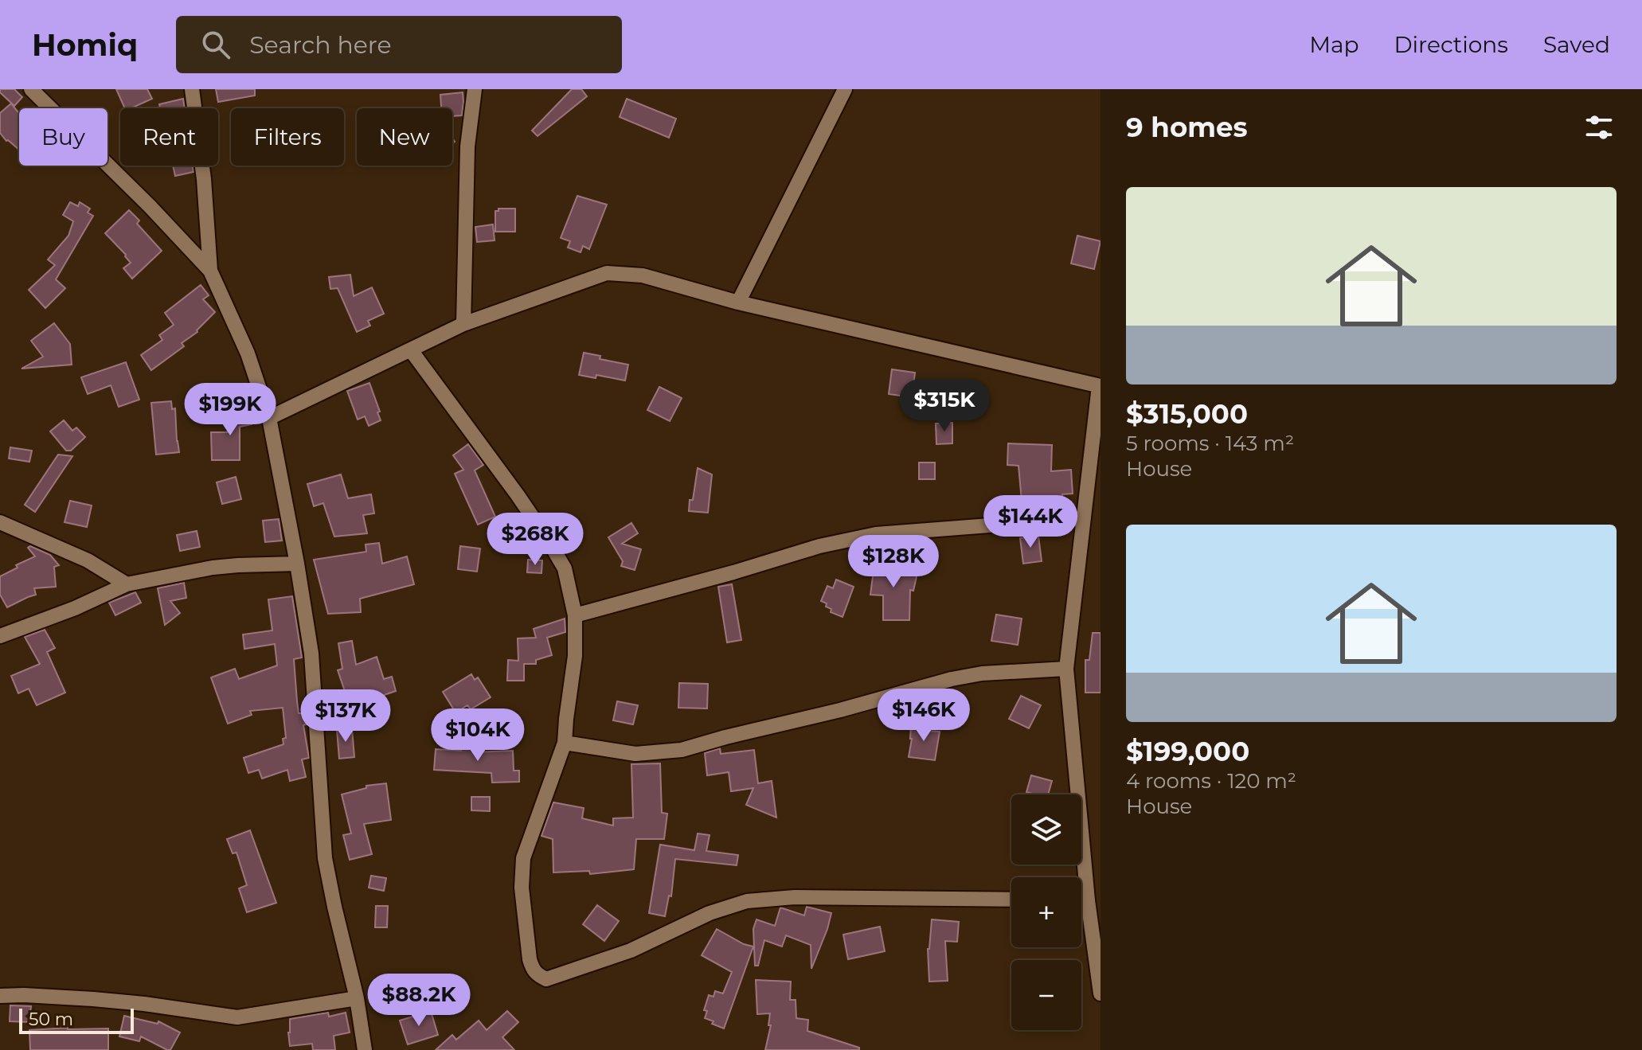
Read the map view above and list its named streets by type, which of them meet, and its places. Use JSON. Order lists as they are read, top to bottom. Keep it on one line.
{"scale_bar":"50 m","page":{"header":"Homiq","search":"Search here","nav":["Map","Directions","Saved"],"heading":"9 homes","chip":["Buy","Rent","Filters","New"],"list":[{"name":"$315,000","note":"5 rooms · 143 m² · House"},{"name":"$199,000","note":"4 rooms · 120 m² · House"}],"price":["$315K","$199K","$144K","$268K","$128K","$146K","$137K","$104K","$88.2K"],"map_buttons":["+","−"],"scale":"50 m"}}
